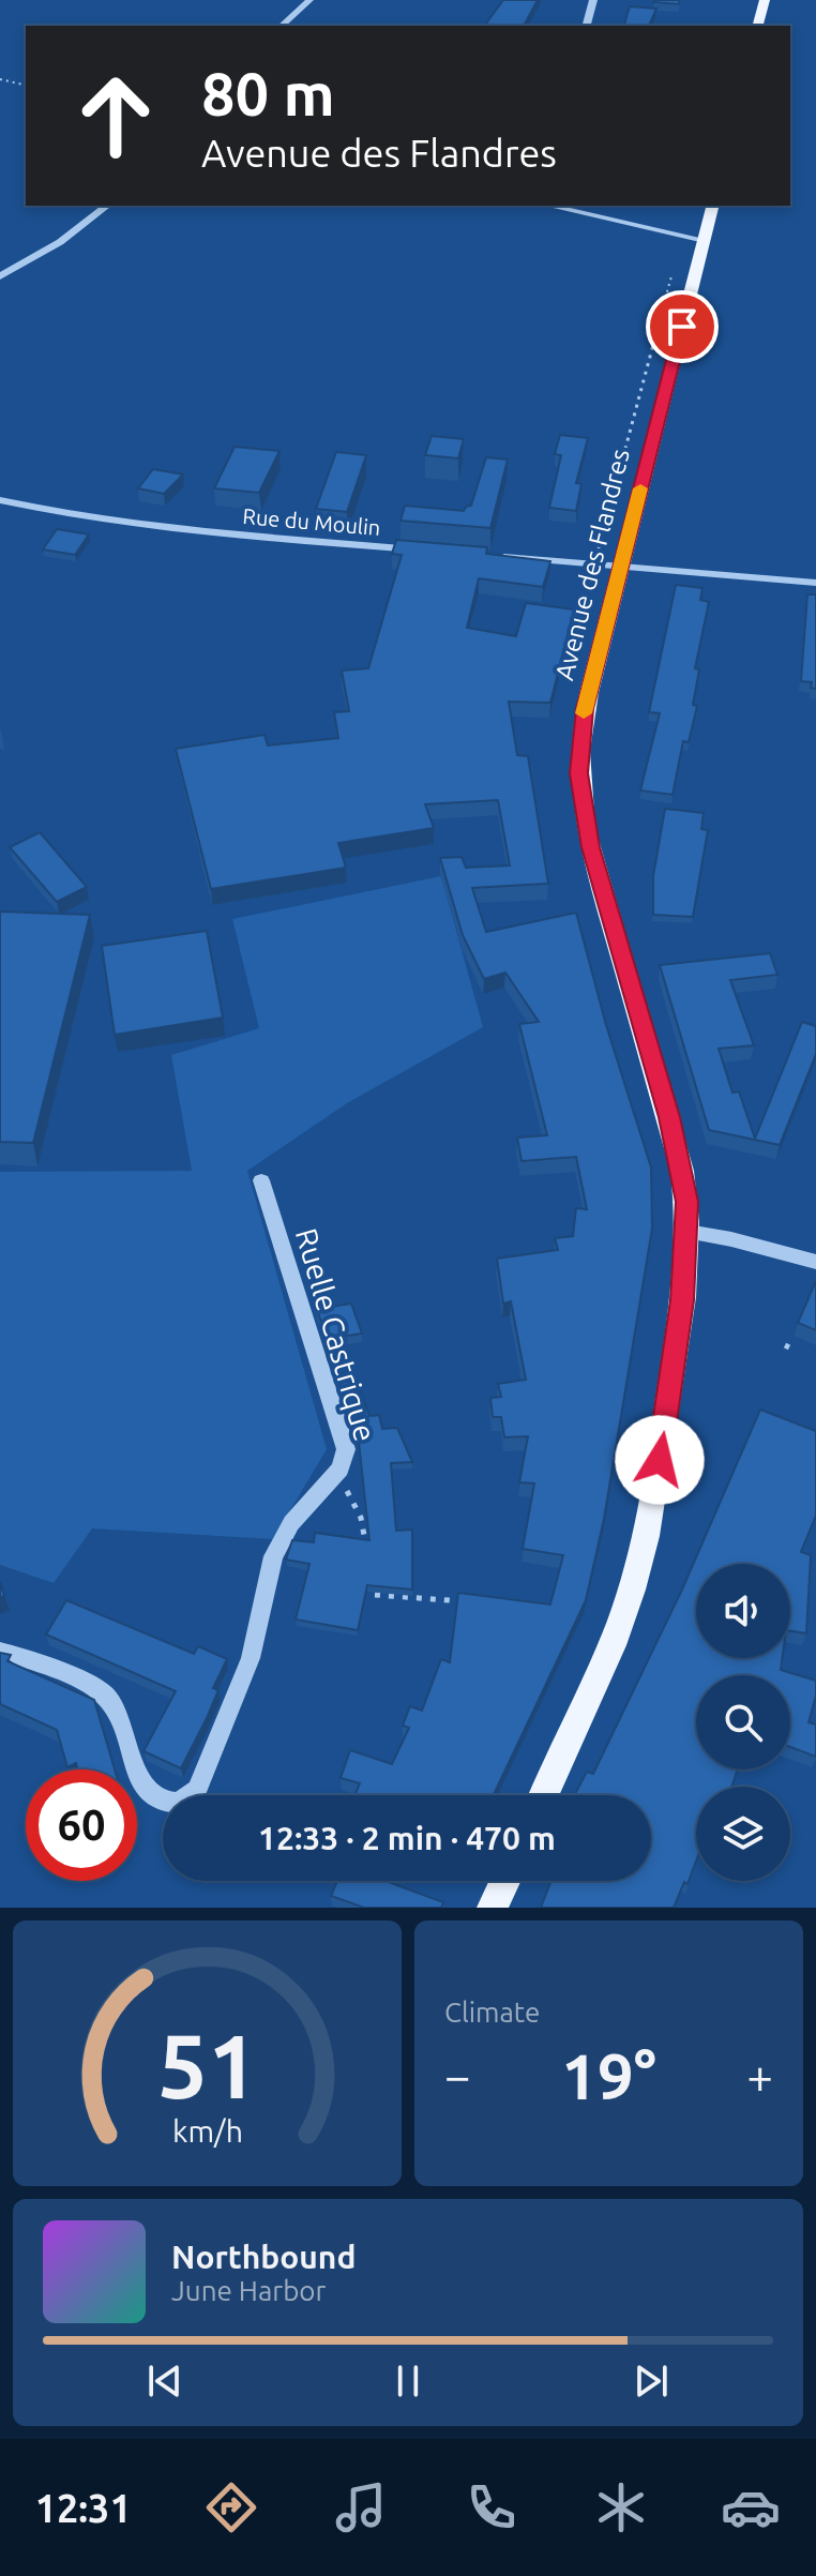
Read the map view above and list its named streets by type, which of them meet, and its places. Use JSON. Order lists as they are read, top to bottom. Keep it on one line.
{"streets":{"main road":["Avenue des Flandres"],"street":["Rue du Moulin","Ruelle Castrique"]},"page":{"turn":["80 m","Avenue des Flandres"],"limit":"60","trip":"12:33 · 2 min · 470 m","tile":"Climate","heat":["−","19°","+"],"song":["Northbound","June Harbor"],"tabs":"12:31","gauge":["51","km/h"]}}
